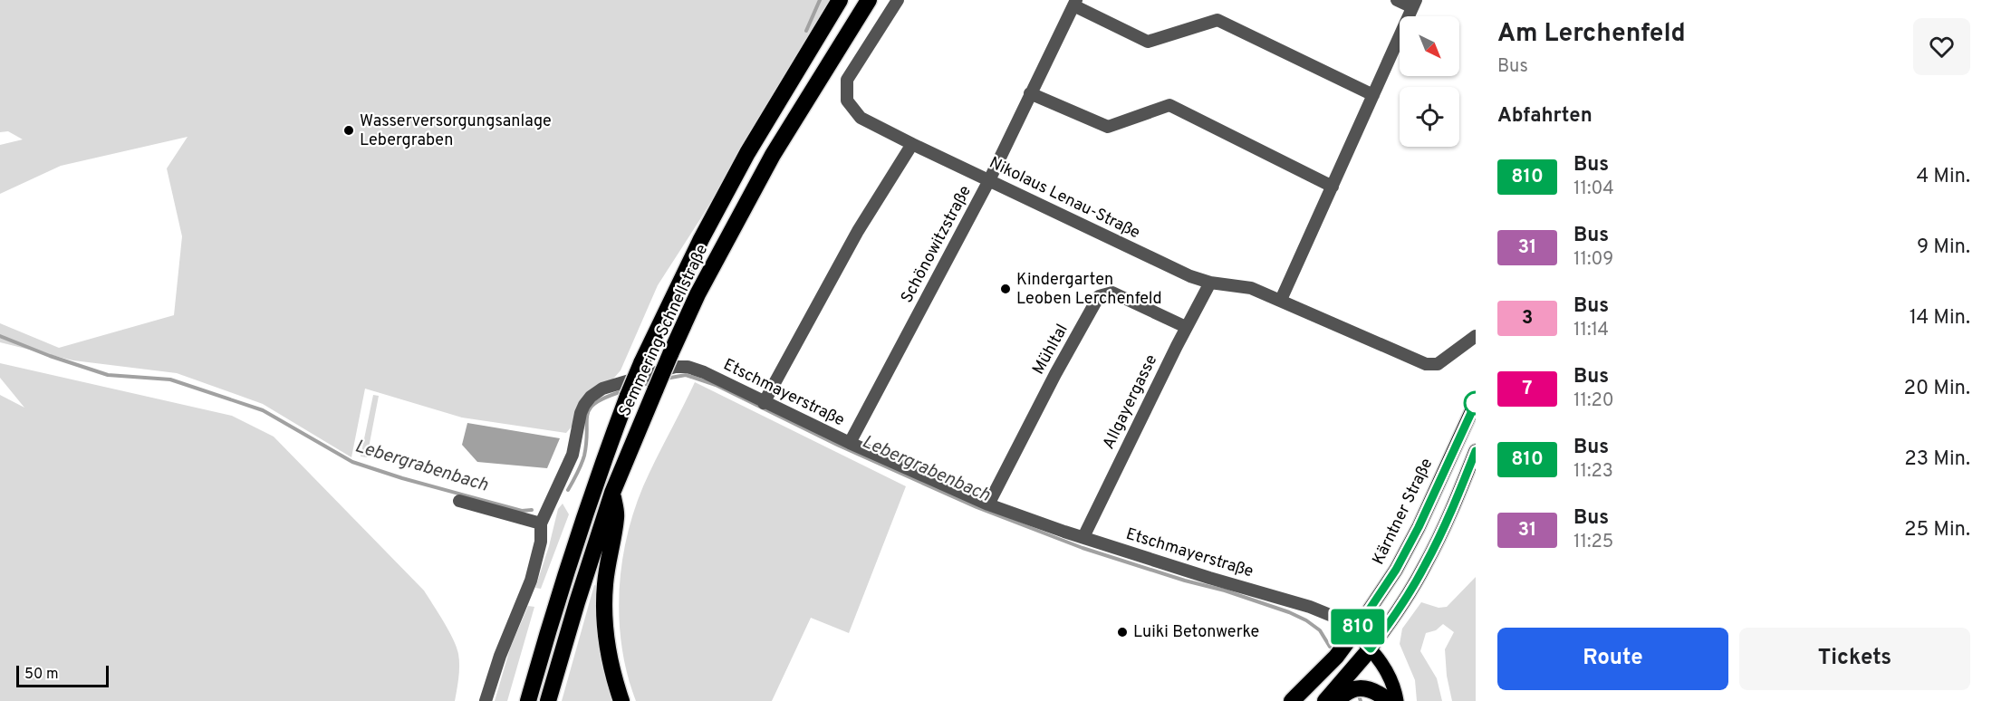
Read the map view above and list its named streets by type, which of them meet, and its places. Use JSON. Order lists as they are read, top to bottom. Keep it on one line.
{"streets":{"highway":["Semmering Schnellstraße"],"main road":["Kärntner Straße"],"street":["Nikolaus Lenau-Straße","Schönowitzstraße","Mühltal","Etschmayerstraße","Allgayergasse"]},"crossings":[["Nikolaus Lenau-Straße","Schönowitzstraße"],["Nikolaus Lenau-Straße","Allgayergasse"],["Schönowitzstraße","Etschmayerstraße"],["Mühltal","Etschmayerstraße"],["Mühltal","Allgayergasse"],["Etschmayerstraße","Allgayergasse"],["Etschmayerstraße","Kärntner Straße"]],"water":["Lebergrabenbach"],"places":["Wasserversorgungsanlage Lebergraben","Kindergarten Leoben Lerchenfeld","Luiki Betonwerke"],"lines":["bus line 810"],"scale_bar":"50 m","north":"bottom right","page":{"on_map":"810","heading":[["Am Lerchenfeld","Bus"],"Abfahrten"],"list":[{"mark":"810","name":"Bus","note":"11:04","value":"4 Min."},{"mark":"31","name":"Bus","note":"11:09","value":"9 Min."},{"mark":"3","name":"Bus","note":"11:14","value":"14 Min."},{"mark":"7","name":"Bus","note":"11:20","value":"20 Min."},{"mark":"810","name":"Bus","note":"11:23","value":"23 Min."},{"mark":"31","name":"Bus","note":"11:25","value":"25 Min."}],"buttons":["Route","Tickets"],"scale":"50 m"}}
